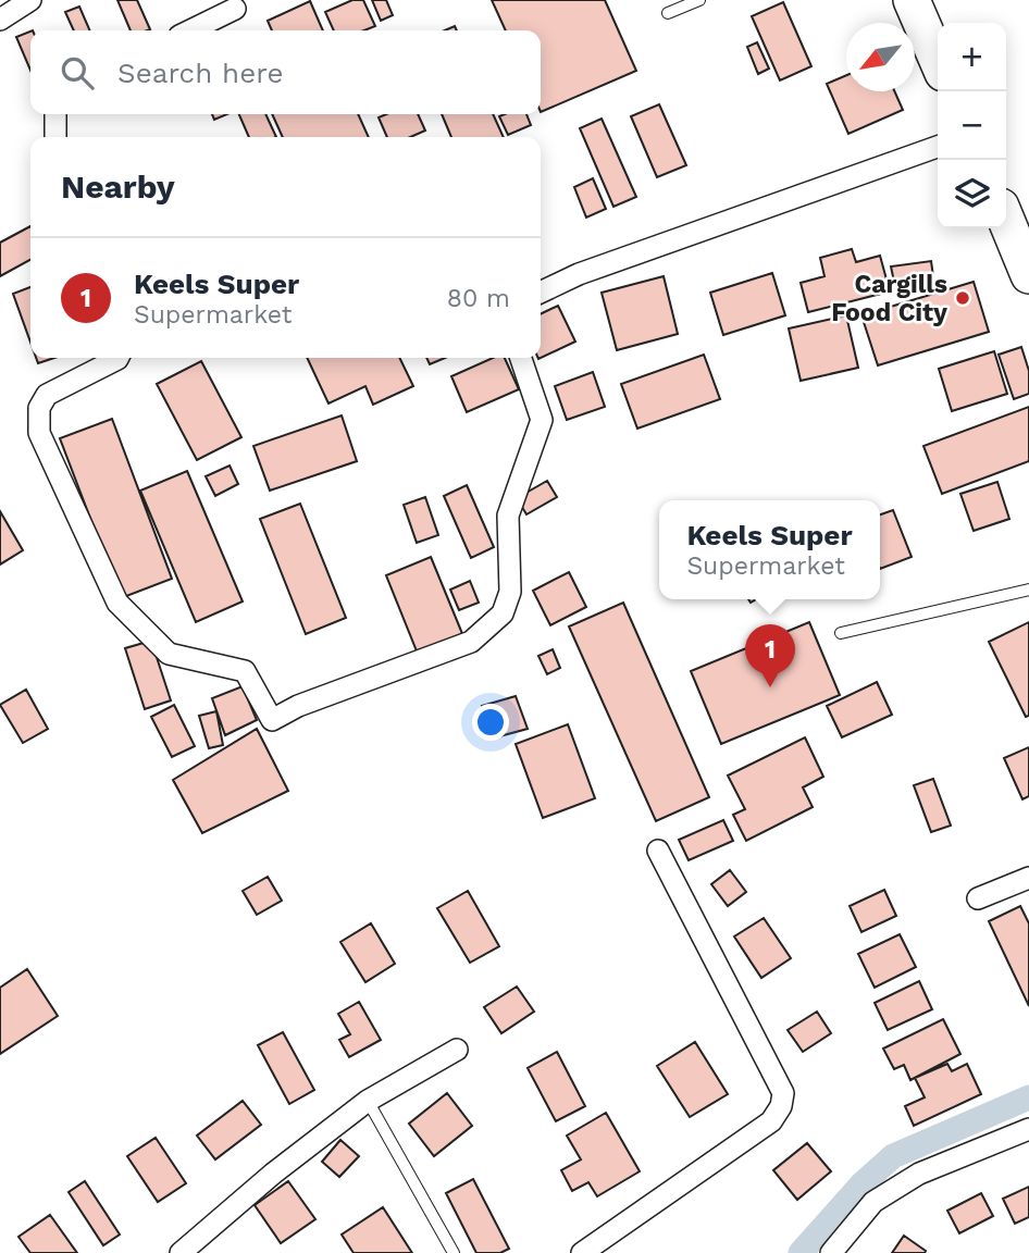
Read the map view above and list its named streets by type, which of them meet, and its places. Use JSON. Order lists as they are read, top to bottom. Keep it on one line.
{"places":["Cargills Food City"],"north":"bottom left","page":{"map_buttons":["+","−"],"search":"Search here","heading":"Nearby","list":[{"mark":"1","name":"Keels Super","note":"Supermarket","value":"80 m"}],"popup":["Keels Super","Supermarket"],"pins":"1"}}
